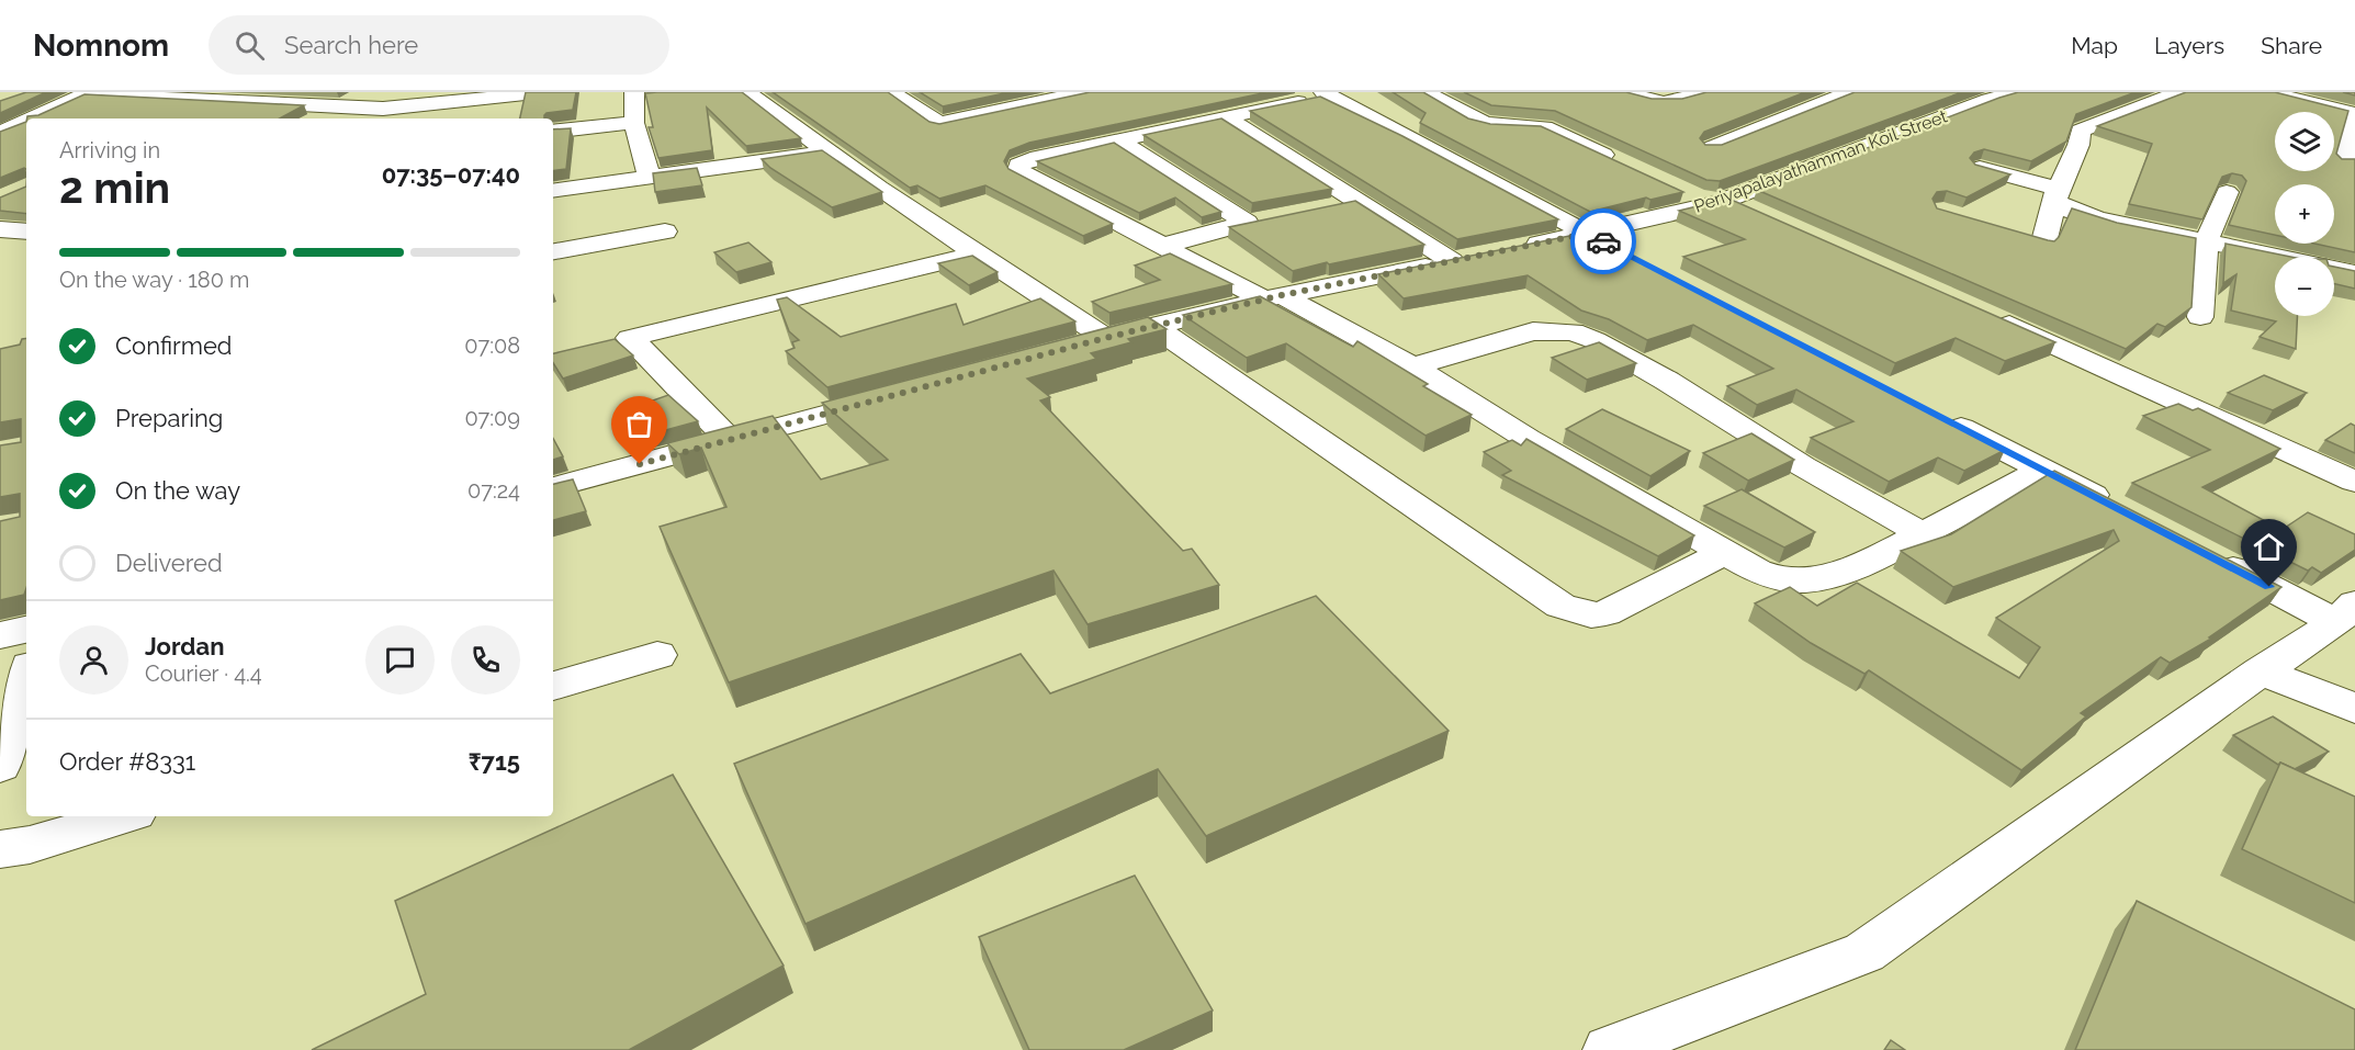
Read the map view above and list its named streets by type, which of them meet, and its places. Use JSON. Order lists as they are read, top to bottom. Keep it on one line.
{"streets":{"street":["Periyapalayathamman Koil Street"]},"page":{"header":"Nomnom","search":"Search here","nav":["Map","Layers","Share"],"map_buttons":["+","−"],"heading":["2 min","Arriving in","07:35–07:40"],"panel":["Jordan","Courier · 4.4","Order #8331","₹715"],"bar":"On the way · 180 m","list":[["Confirmed","07:08"],["Preparing","07:09"],["On the way","07:24"],"Delivered"]}}
